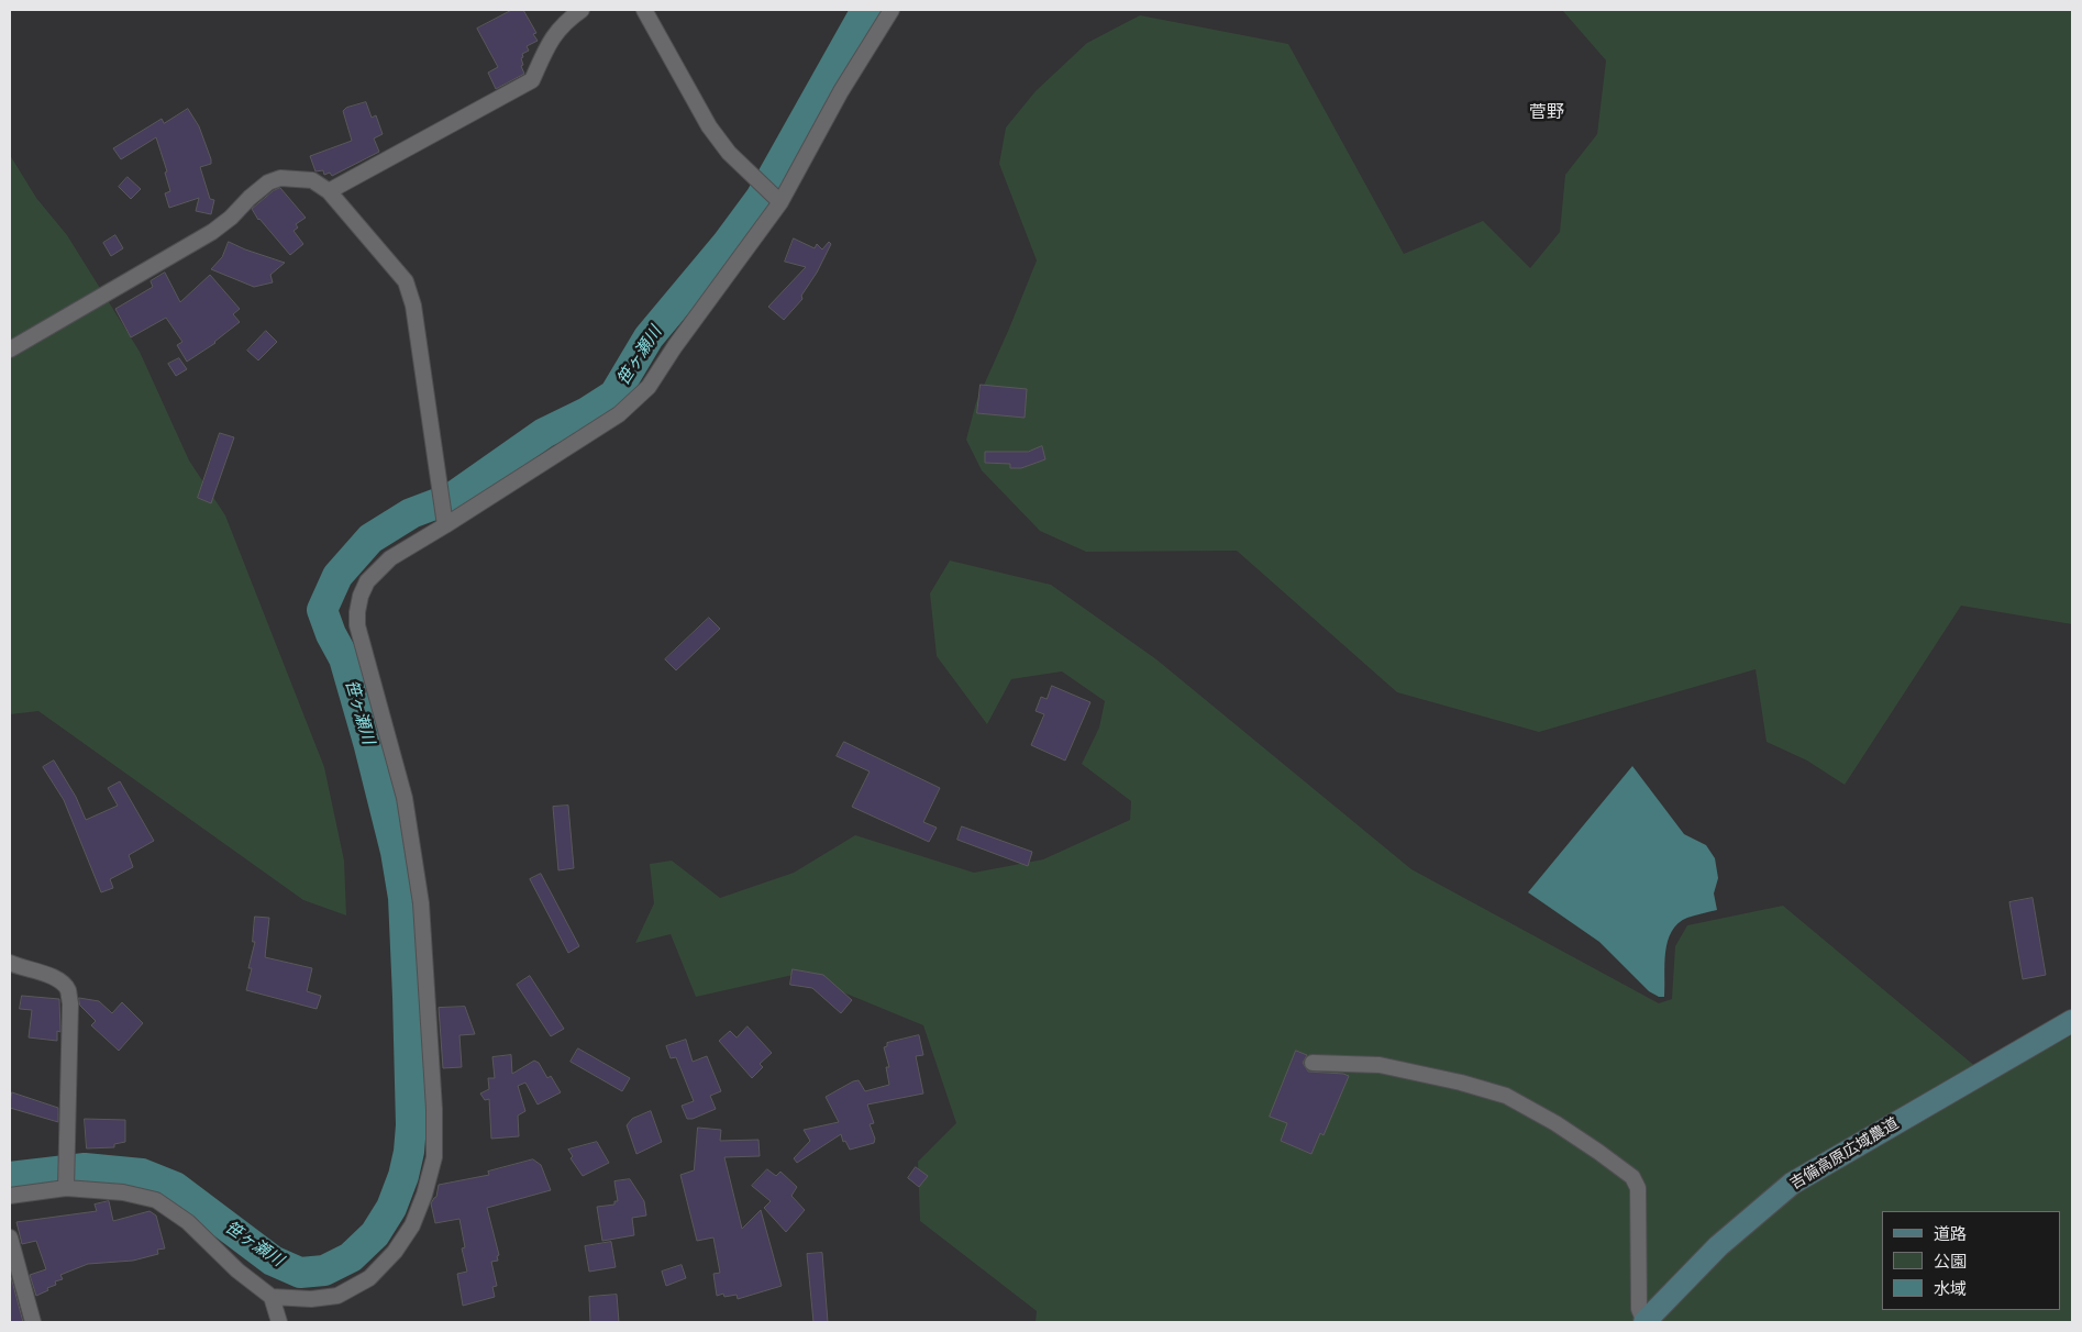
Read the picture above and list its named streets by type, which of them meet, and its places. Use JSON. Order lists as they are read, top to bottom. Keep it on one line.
{"streets":{"street":["吉備高原広域農道"]},"districts":["菅野"],"water":["笹ヶ瀬川"],"legend":["道路","公園","水域"]}
